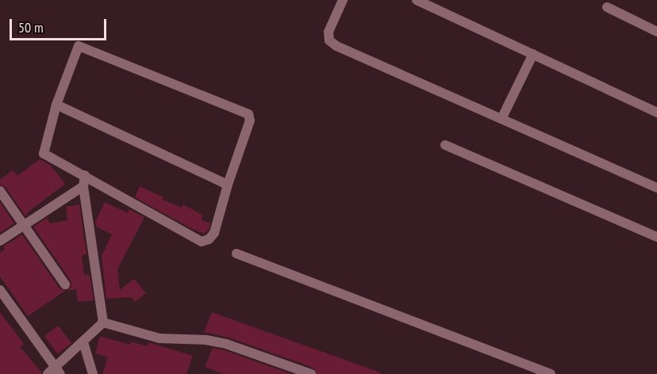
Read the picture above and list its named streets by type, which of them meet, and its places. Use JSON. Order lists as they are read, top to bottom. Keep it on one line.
{"scale_bar":"50 m"}
